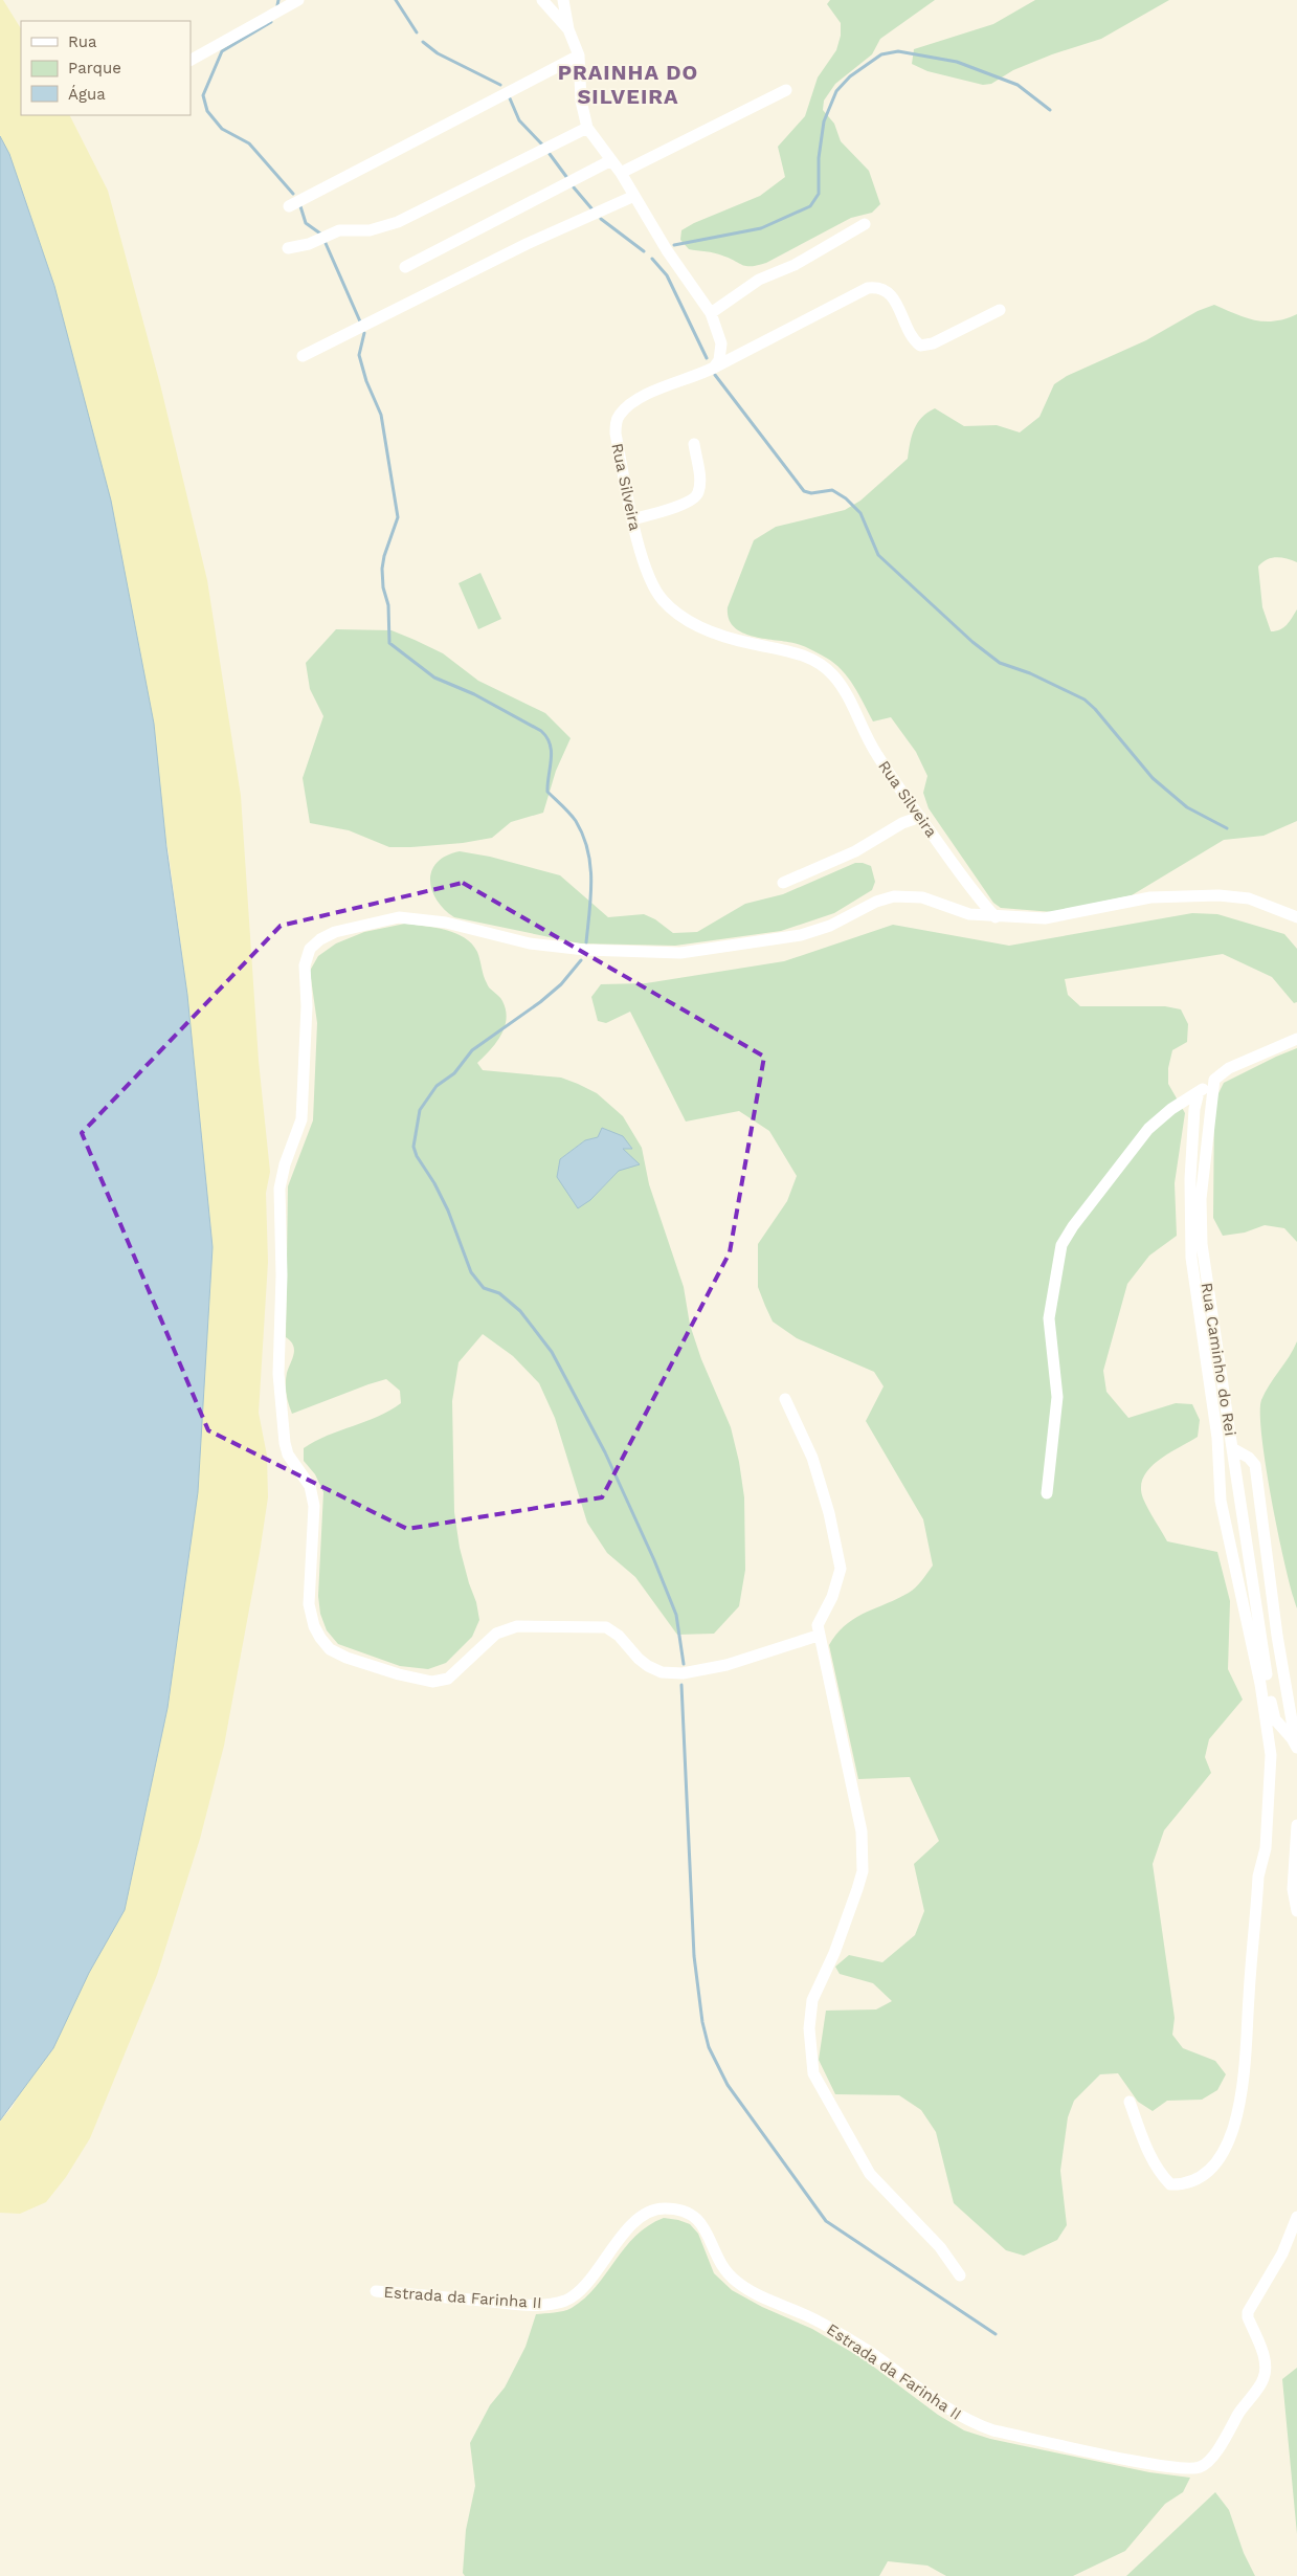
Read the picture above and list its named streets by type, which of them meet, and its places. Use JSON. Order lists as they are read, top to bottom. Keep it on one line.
{"streets":{"street":["Rua Silveira","Rua Caminho do Rei","Estrada da Farinha II"]},"districts":["PRAINHA DO SILVEIRA"],"legend":["Rua","Parque","Água"]}
